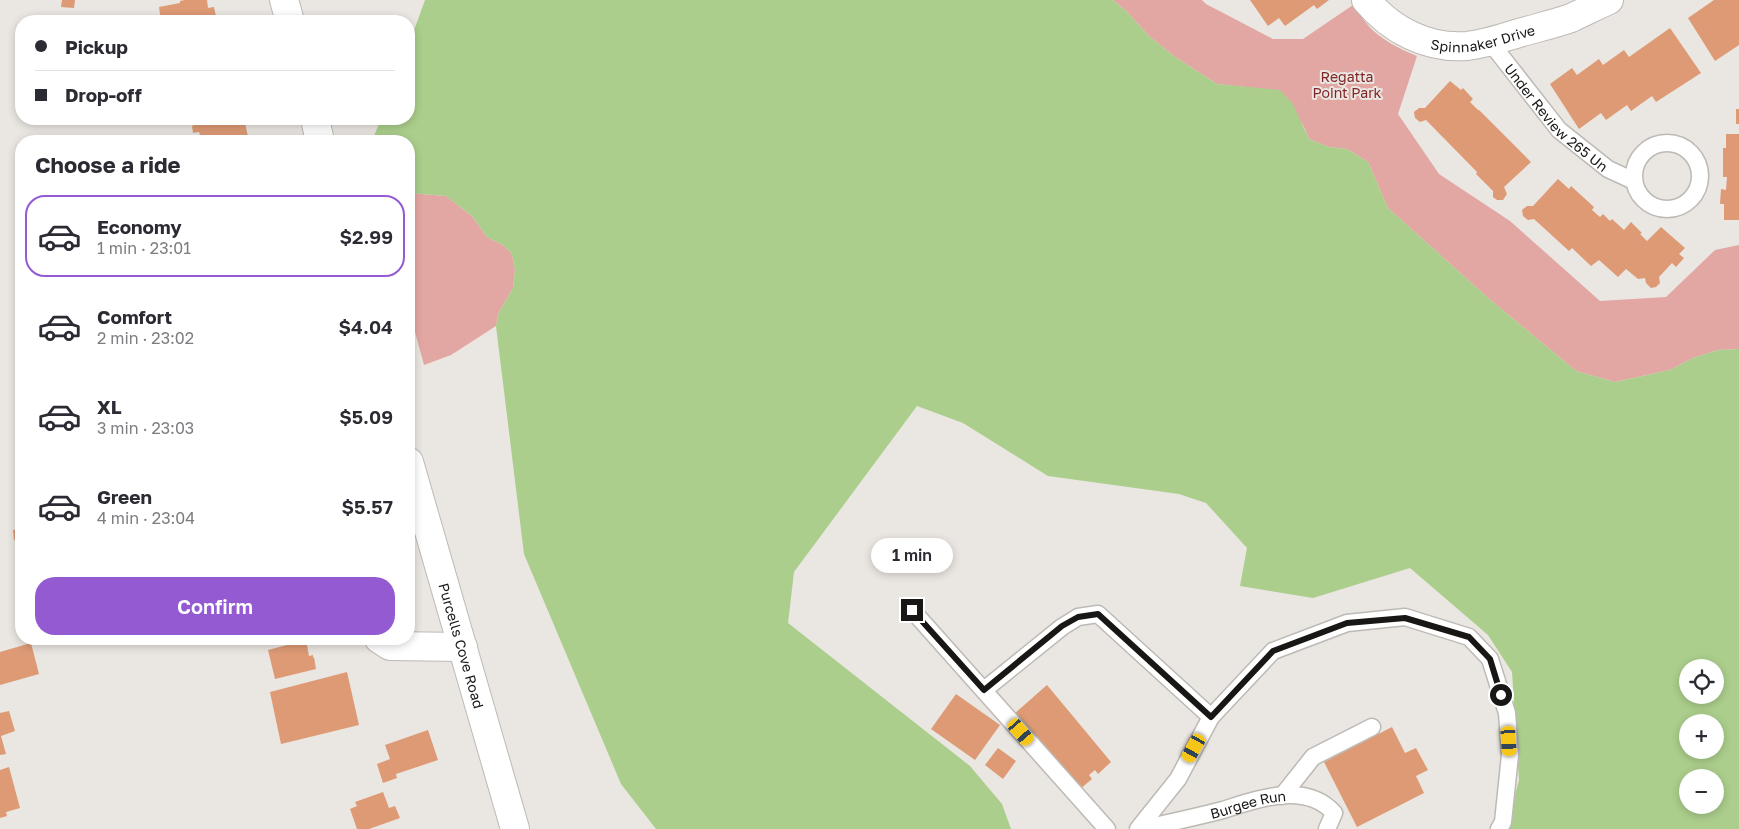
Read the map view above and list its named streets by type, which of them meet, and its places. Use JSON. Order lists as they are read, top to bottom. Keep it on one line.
{"streets":{"main road":["Spinnaker Drive","Purcells Cove Road"],"lane":["Under Review 265 Un","Burgee Run"]},"crossings":[["Spinnaker Drive","Under Review 265 Un"]],"parks":["Regatta Point Park"],"page":{"banner":["Pickup","Drop-off"],"heading":"Choose a ride","list":[{"name":"Economy","note":"1 min · 23:01","value":"$2.99"},{"name":"Comfort","note":"2 min · 23:02","value":"$4.04"},{"name":"XL","note":"3 min · 23:03","value":"$5.09"},{"name":"Green","note":"4 min · 23:04","value":"$5.57"}],"bubble":"1 min","buttons":"Confirm","map_buttons":["+","−"]}}
